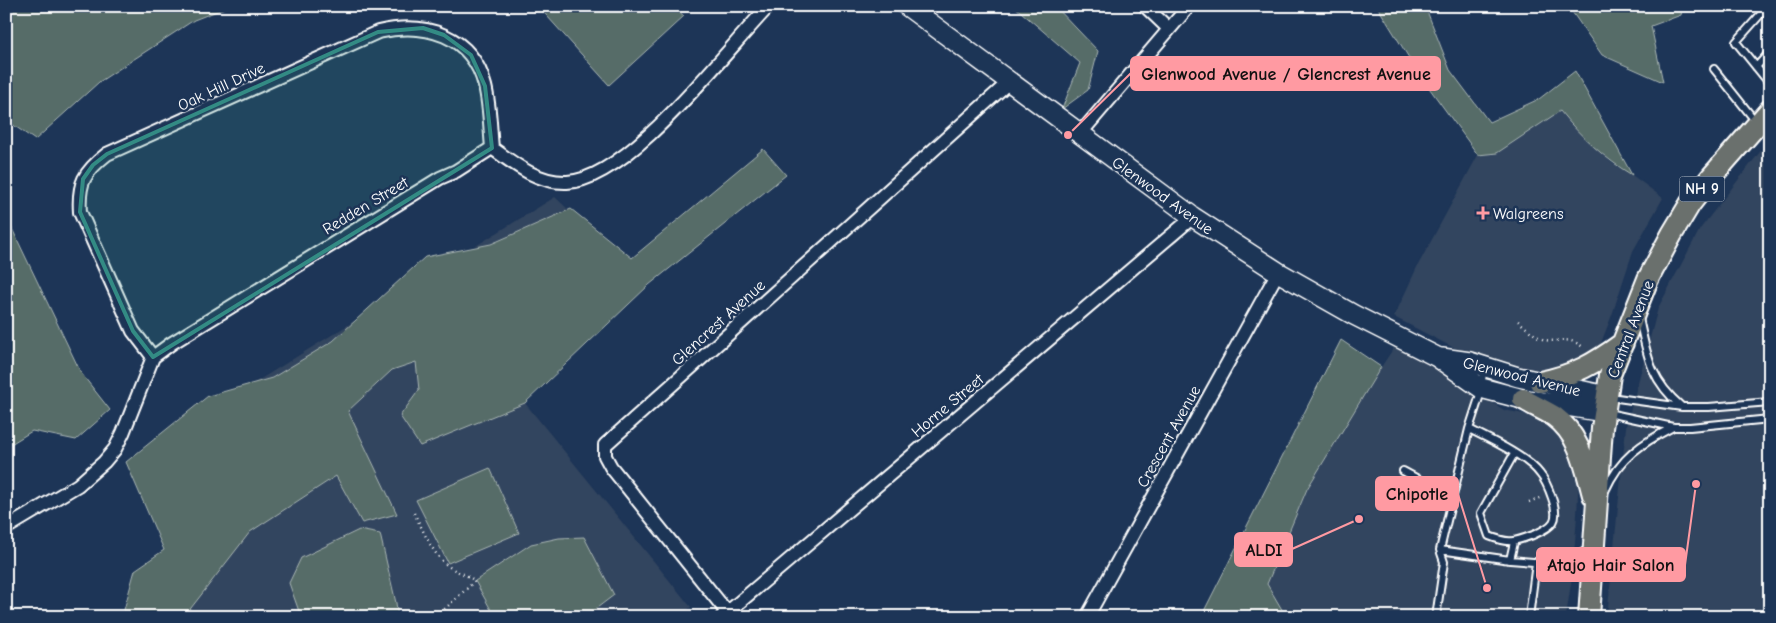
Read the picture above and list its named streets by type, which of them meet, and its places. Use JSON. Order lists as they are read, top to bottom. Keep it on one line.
{"streets":{"main road":["NH 9","Central Avenue"],"street":["Oak Hill Drive","Glenwood Avenue","Redden Street","Glencrest Avenue","Horne Street","Crescent Avenue"]},"crossings":[["Oak Hill Drive","Redden Street"],["Glenwood Avenue","Glencrest Avenue"],["Glenwood Avenue","Central Avenue"],["Glenwood Avenue","Horne Street"],["Glenwood Avenue","Crescent Avenue"],["Glencrest Avenue","Horne Street"]],"places":{"other":["Glenwood Avenue / Glencrest Avenue","Atajo Hair Salon","ALDI","Chipotle"],"health":["Walgreens"]}}
